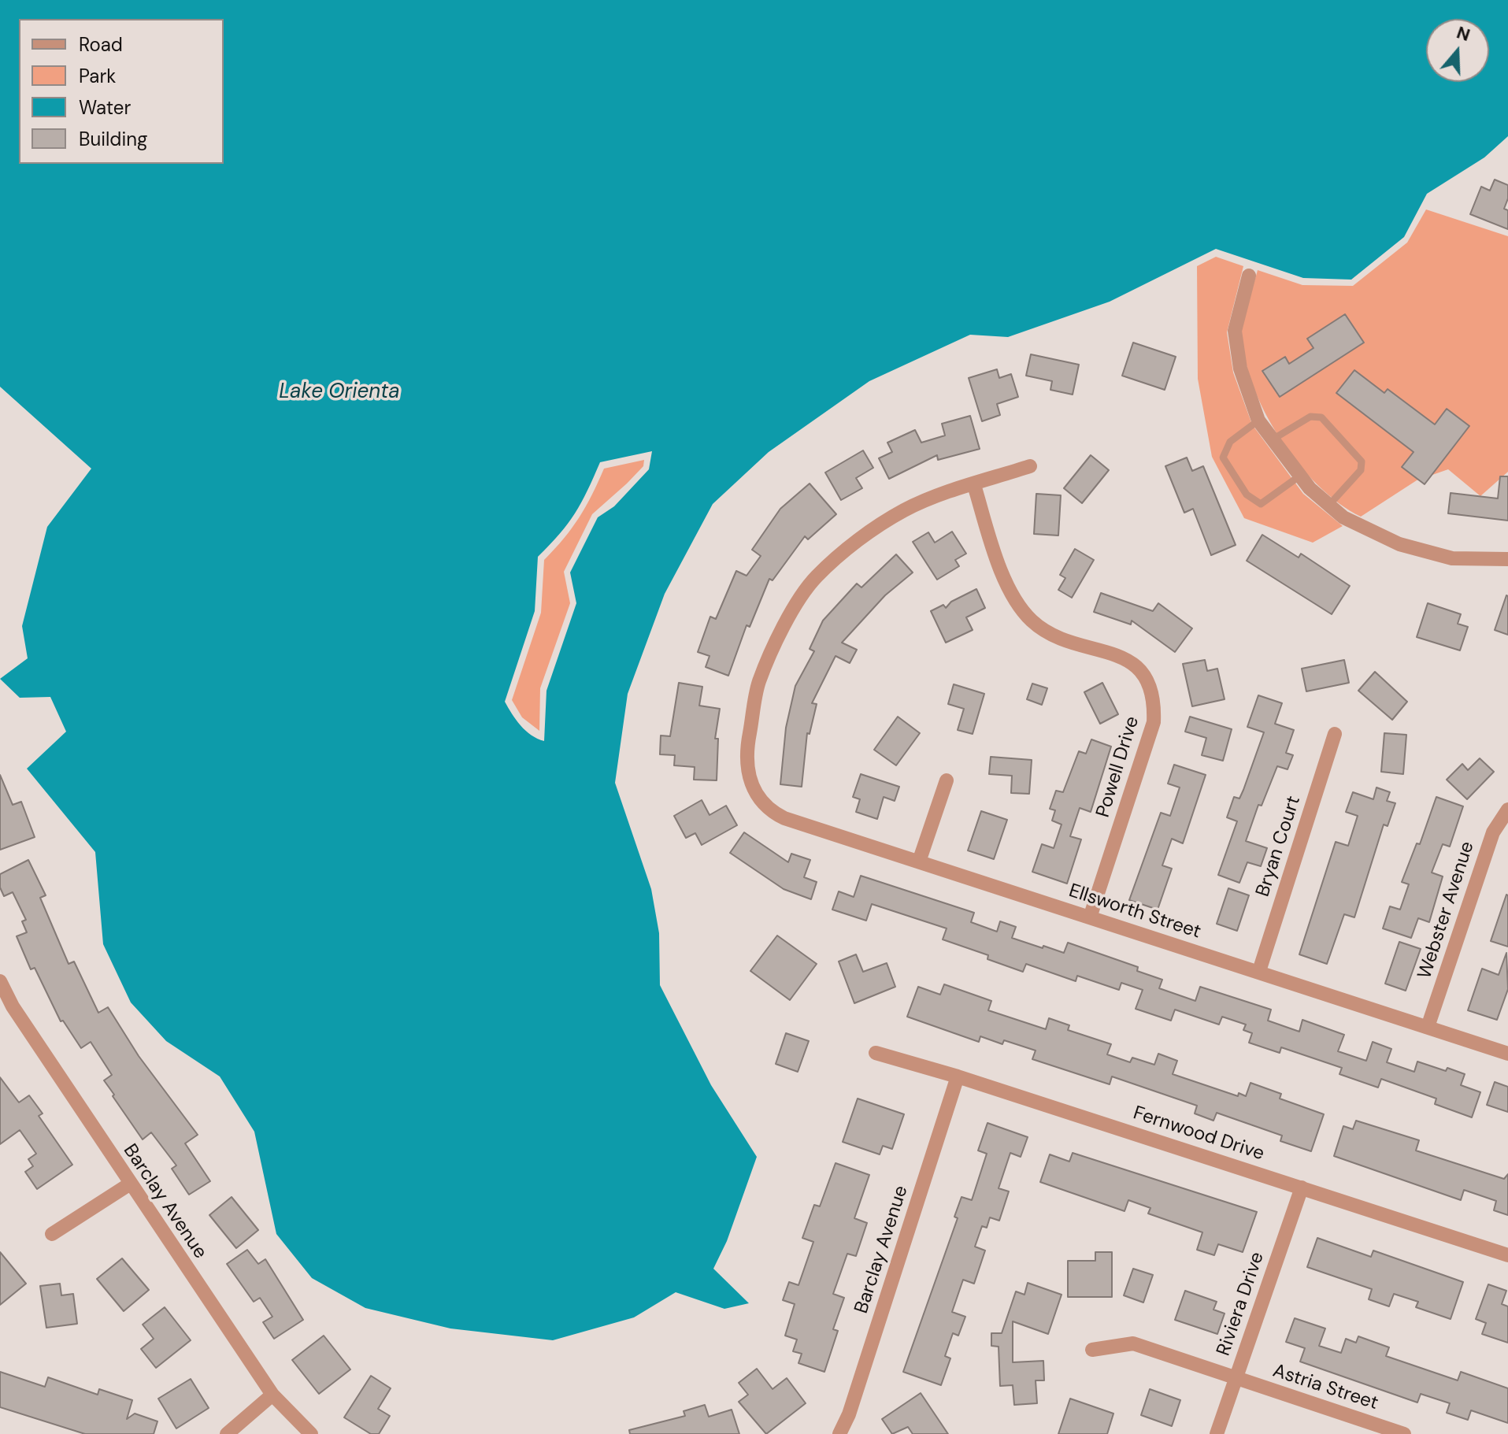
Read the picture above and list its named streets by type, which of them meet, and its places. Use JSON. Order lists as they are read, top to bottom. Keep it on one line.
{"streets":{"street":["Powell Drive","Bryan Court","Webster Avenue","Ellsworth Street","Fernwood Drive","Barclay Avenue","Riviera Drive","Astria Street"]},"crossings":[["Powell Drive","Ellsworth Street"],["Bryan Court","Ellsworth Street"],["Webster Avenue","Ellsworth Street"],["Fernwood Drive","Barclay Avenue"],["Fernwood Drive","Riviera Drive"],["Riviera Drive","Astria Street"]],"water":["Lake Orienta"],"legend":["Road","Park","Water","Building"],"north":"top"}
